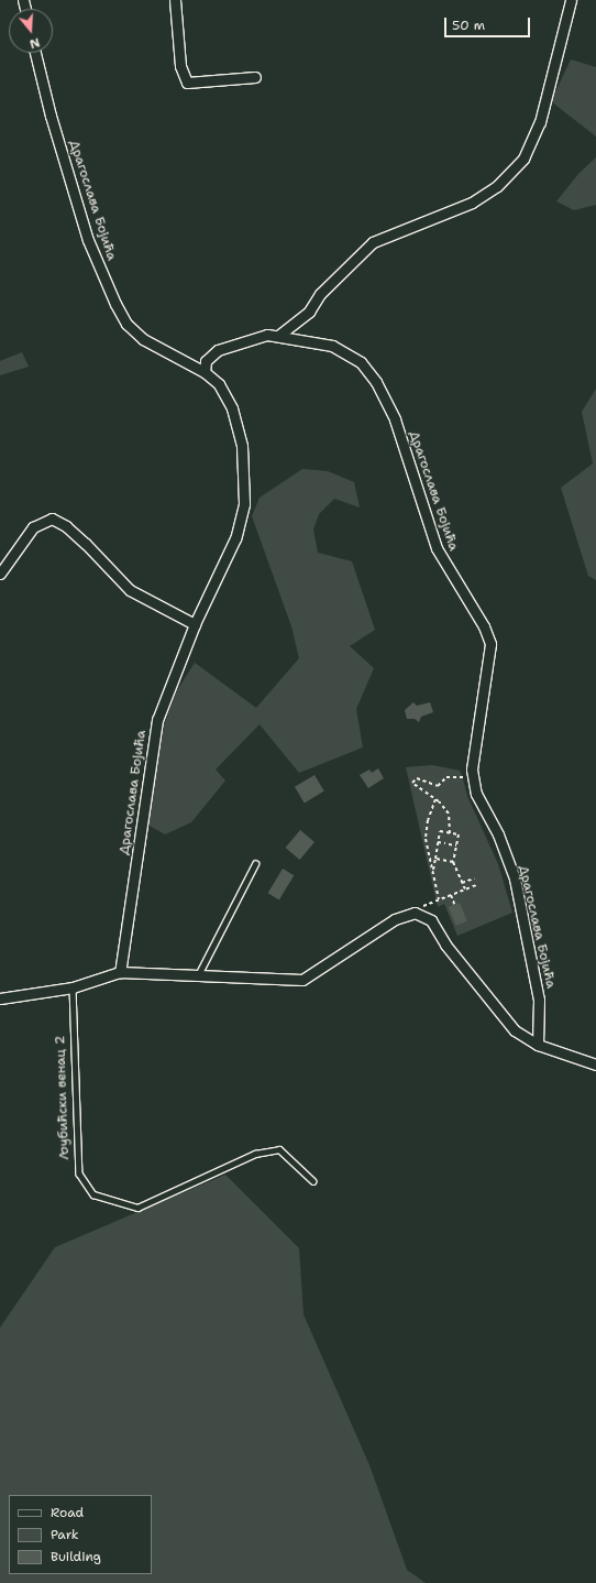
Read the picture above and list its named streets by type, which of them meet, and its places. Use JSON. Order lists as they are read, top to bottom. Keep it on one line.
{"streets":{"street":["Драгослава Бојића"],"lane":["Љубићски венац 2"]},"legend":["Road","Park","Building"],"scale_bar":"50 m","north":"bottom"}
